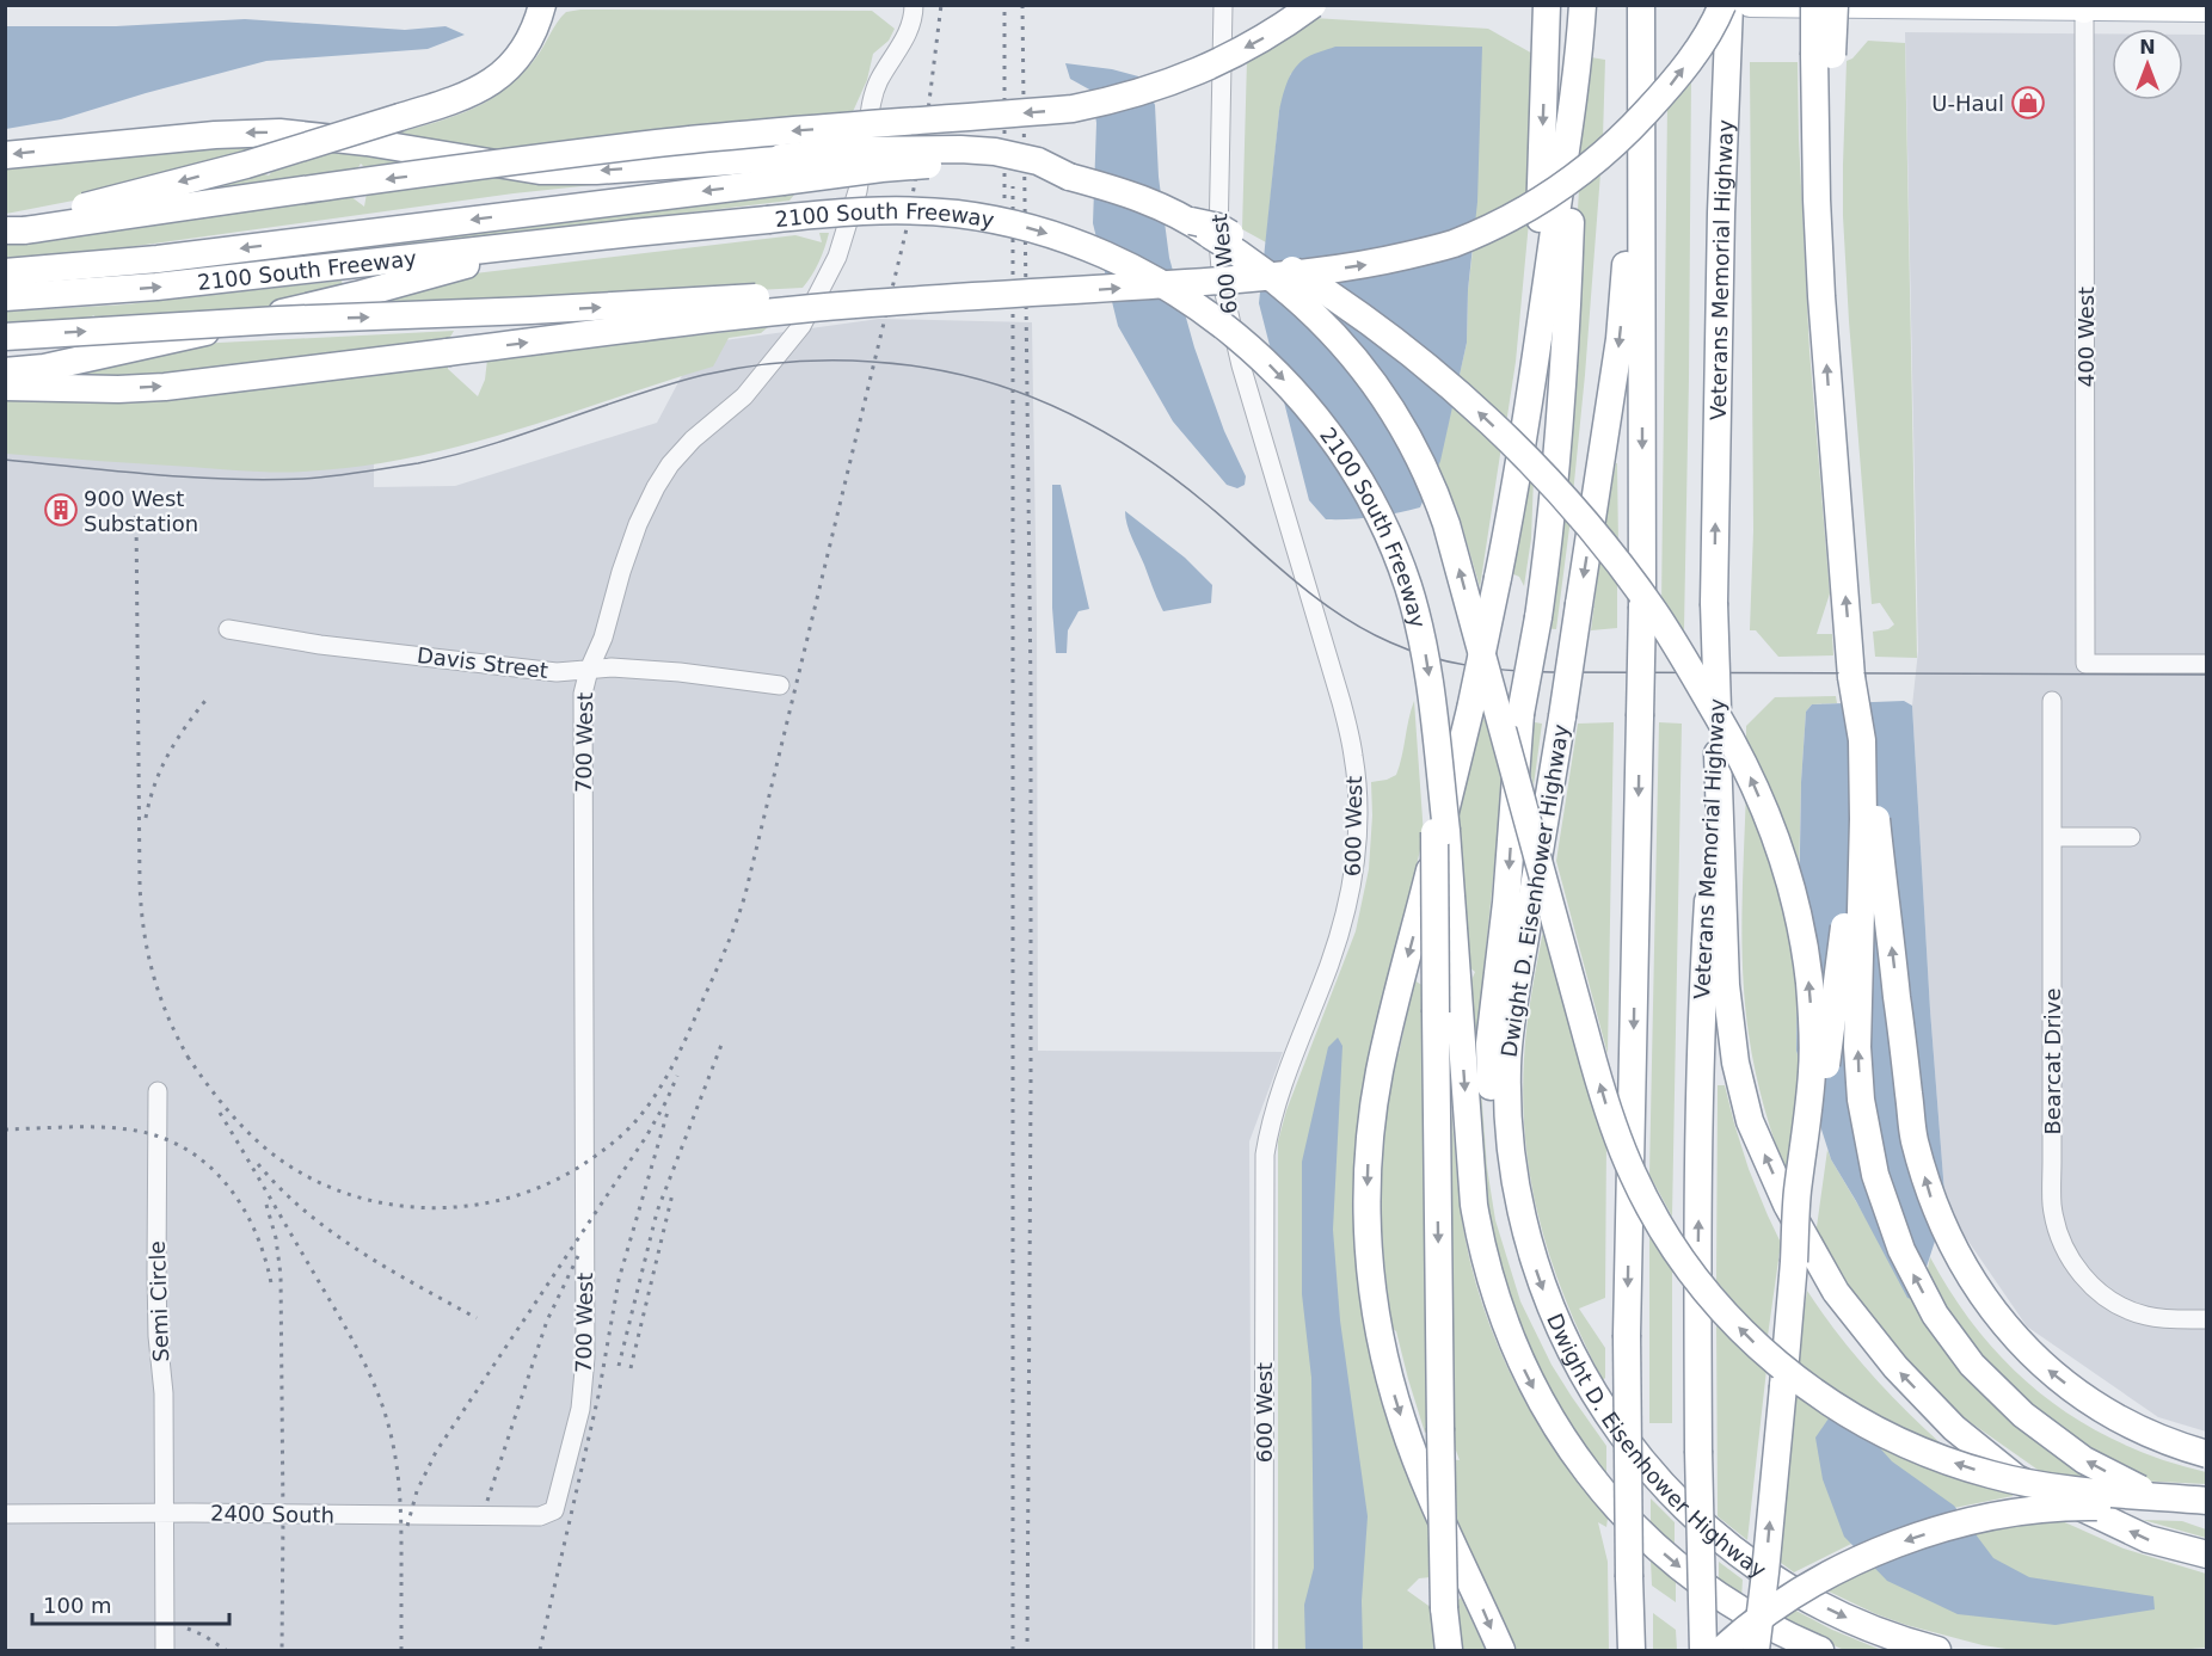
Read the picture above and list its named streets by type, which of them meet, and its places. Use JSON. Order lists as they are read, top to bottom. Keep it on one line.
{"streets":{"highway":["2100 South Freeway","Veterans Memorial Highway","Dwight D. Eisenhower Highway"],"street":["600 West","400 West","Davis Street","700 West","Bearcat Drive","Semi Circle","2400 South"]},"crossings":[["Davis Street","700 West"],["700 West","2400 South"],["Semi Circle","2400 South"]],"places":{"shop":["U-Haul"],"building":["900 West Substation"]},"scale_bar":"100 m","north":"top"}
